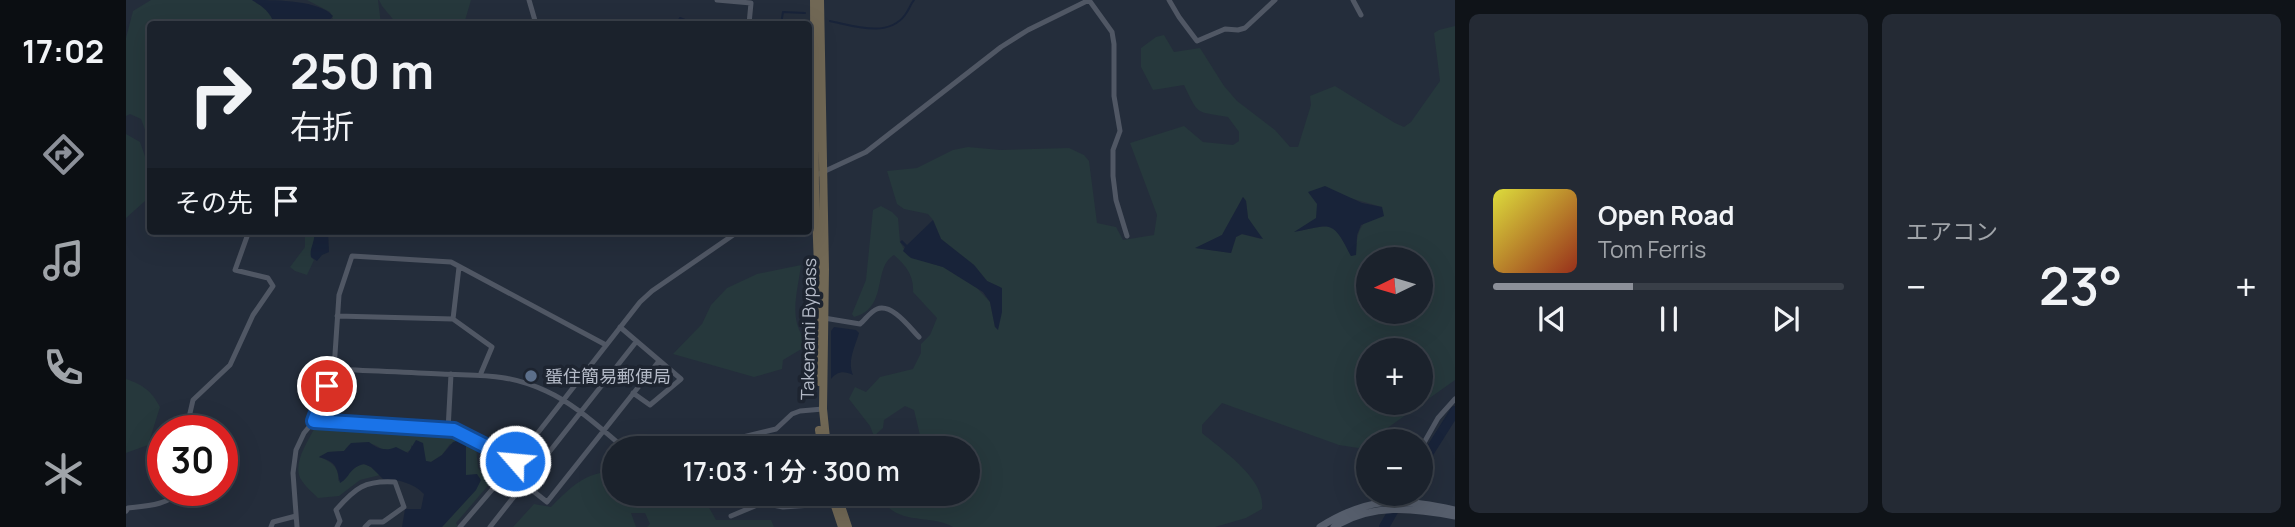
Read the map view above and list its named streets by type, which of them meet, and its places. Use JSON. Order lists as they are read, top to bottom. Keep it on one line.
{"streets":{"highway":["Takenami Bypass"]},"places":["蜑住簡易郵便局"],"north":"left","page":{"tabs":"17:02","tile":"エアコン","turn":["250 m","右折"],"then":"その先","song":["Open Road","Tom Ferris"],"map_buttons":["+","−"],"heat":["−","23°","+"],"limit":"30","trip":"17:03 · 1 分 · 300 m"}}
